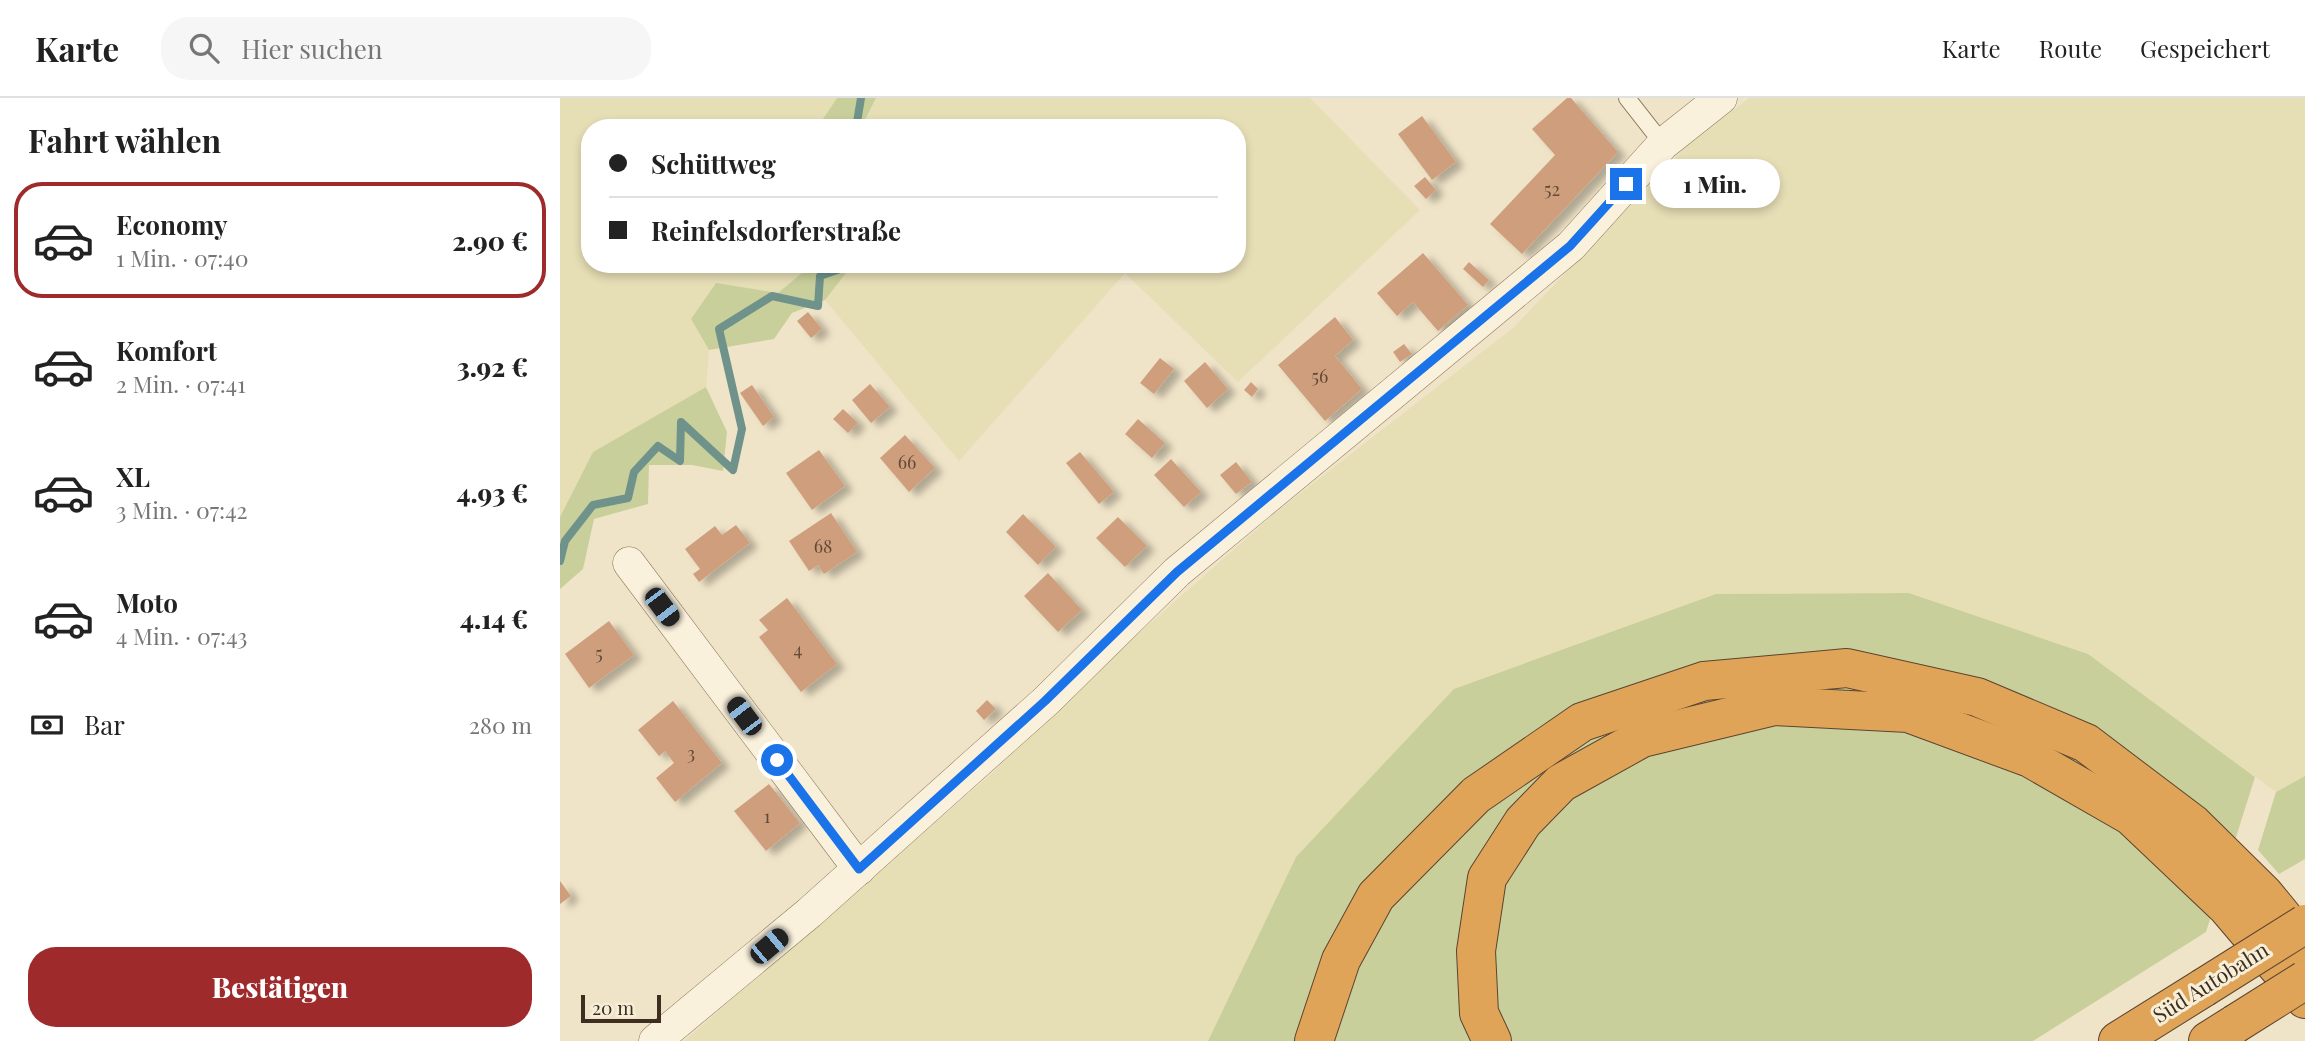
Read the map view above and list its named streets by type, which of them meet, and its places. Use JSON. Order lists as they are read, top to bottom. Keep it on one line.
{"streets":{"highway":["Süd Autobahn"]},"house_numbers":["52","56","66","68","4","5","3","1"],"scale_bar":"20 m","page":{"header":"Karte","search":"Hier suchen","nav":["Karte","Route","Gespeichert"],"heading":"Fahrt wählen","banner":["Schüttweg","Reinfelsdorferstraße"],"bubble":"1 Min.","list":[{"name":"Economy","note":"1 Min. · 07:40","value":"2.90 €"},{"name":"Komfort","note":"2 Min. · 07:41","value":"3.92 €"},{"name":"XL","note":"3 Min. · 07:42","value":"4.93 €"},{"name":"Moto","note":"4 Min. · 07:43","value":"4.14 €"}],"pay":["Bar","280 m"],"buttons":"Bestätigen","scale":"20 m"}}
